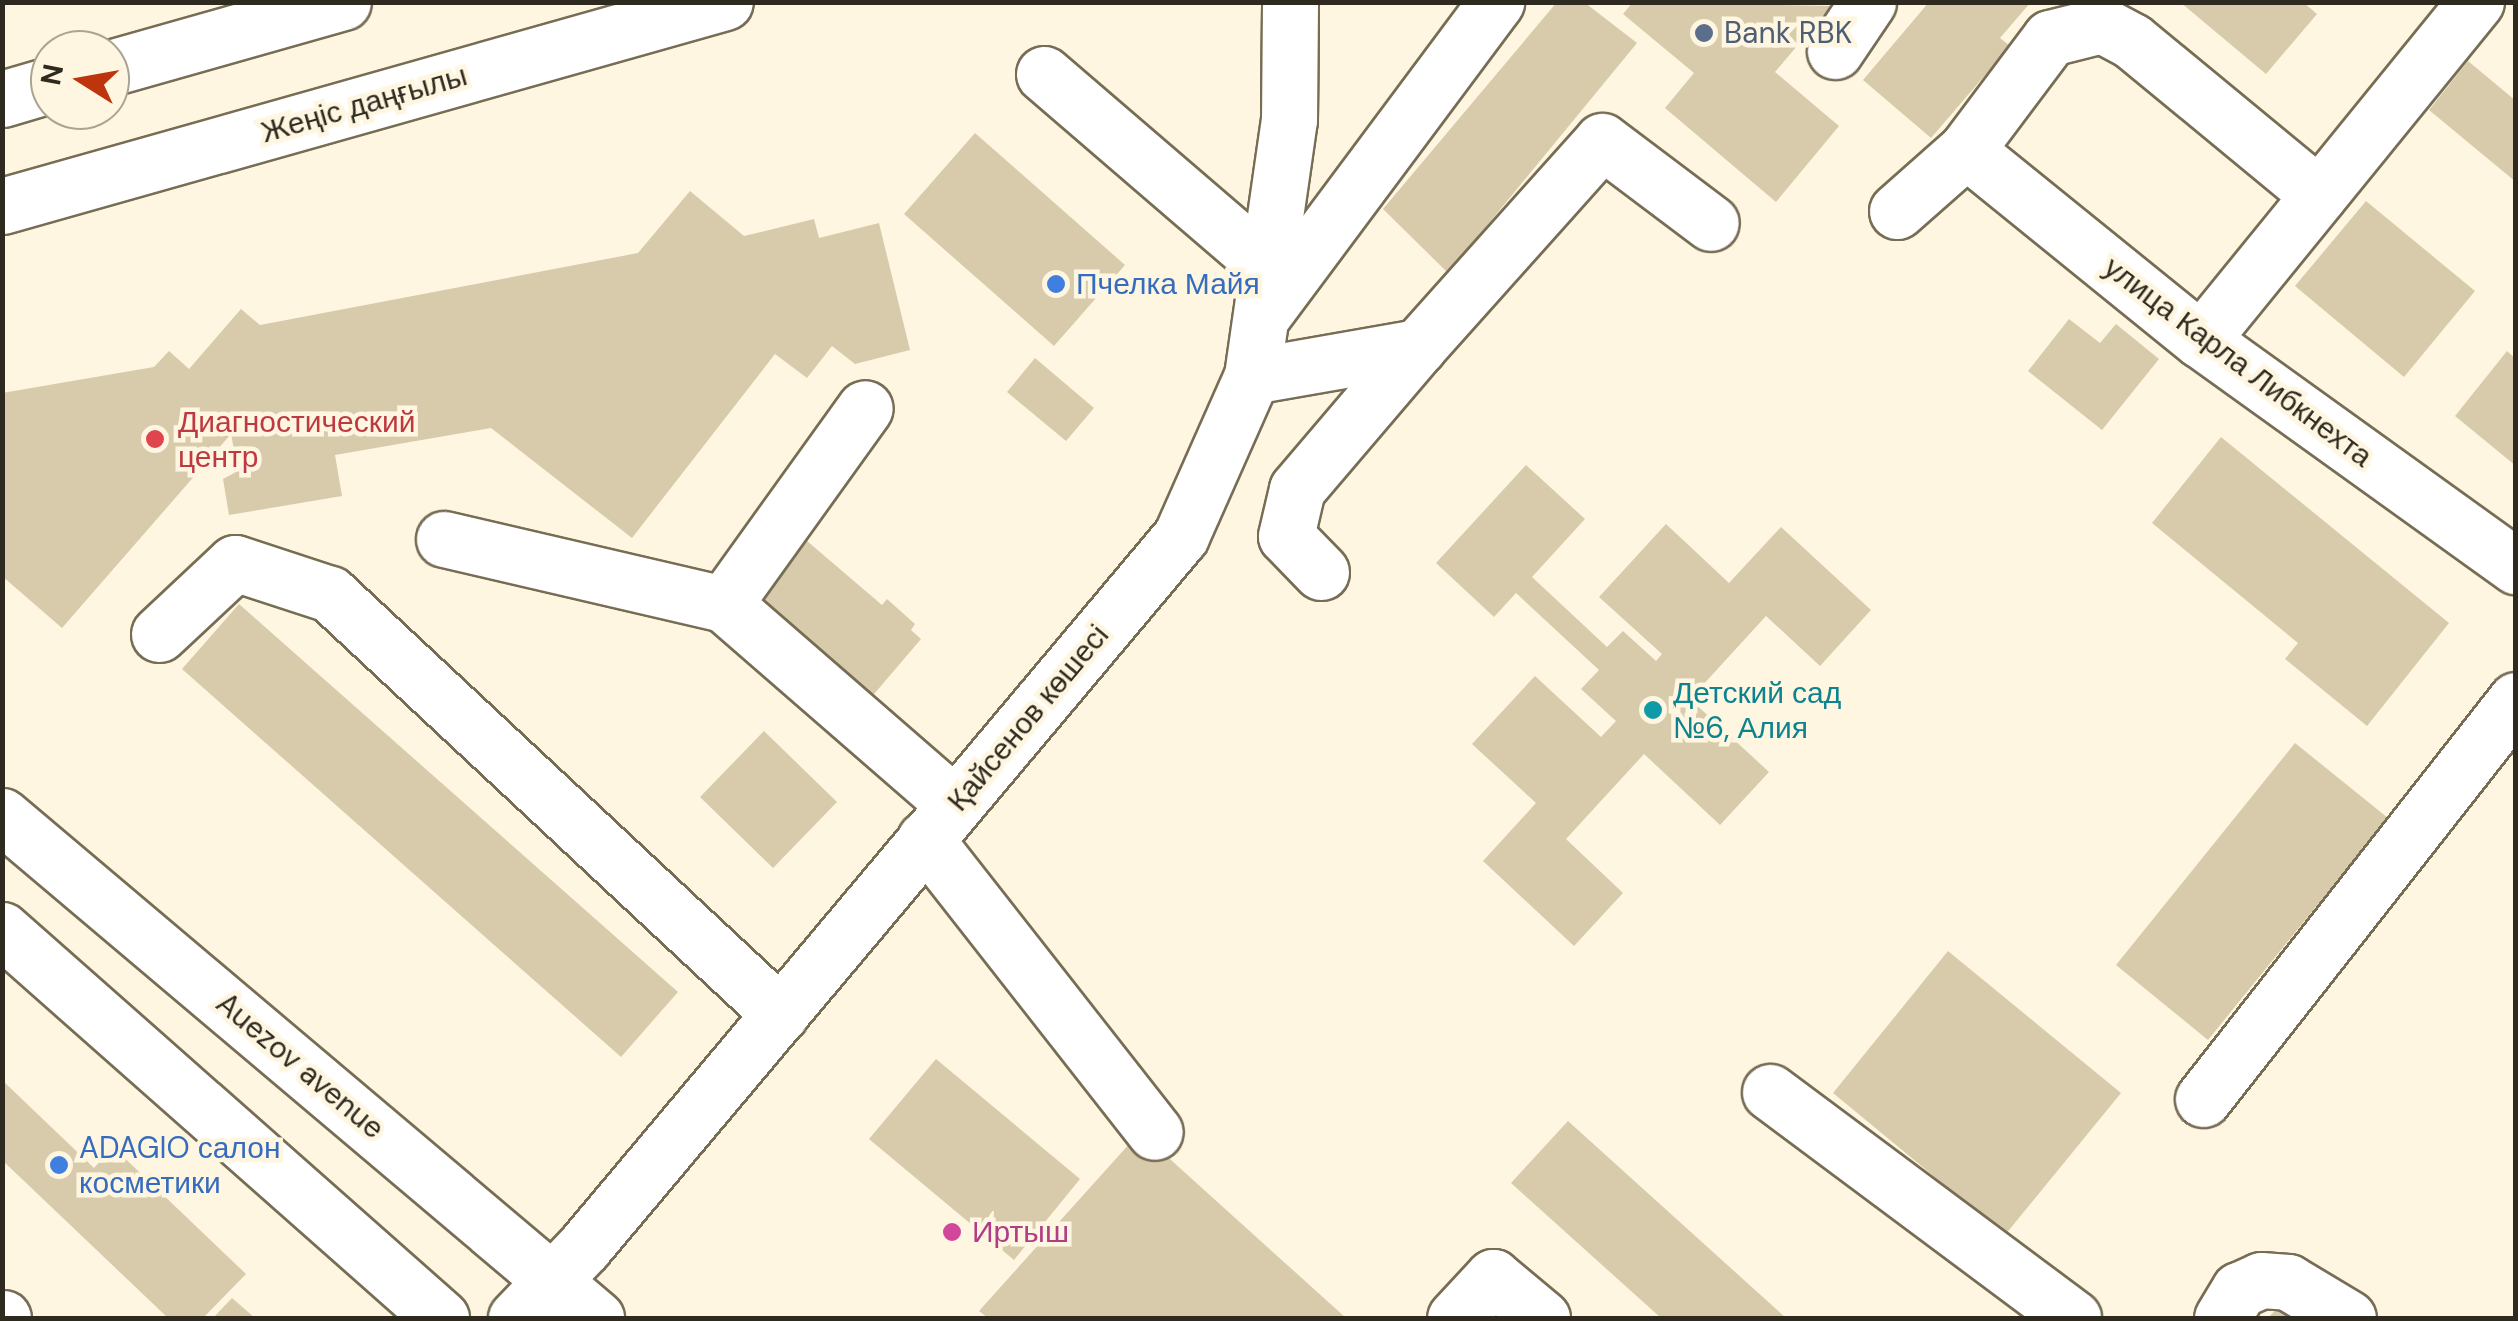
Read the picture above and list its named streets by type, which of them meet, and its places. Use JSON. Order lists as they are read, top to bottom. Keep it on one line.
{"streets":{"main road":["Жеңіс даңғылы","улица Карла Либкнехта","Қайсенов көшесі","Auezov avenue"]},"crossings":[["Қайсенов көшесі","Auezov avenue"]],"places":["Bank RBK","Пчелка Майя","Диагностический центр","Детский сад №6, Алия","ADAGIO салон косметики","Иртыш"],"north":"left"}
